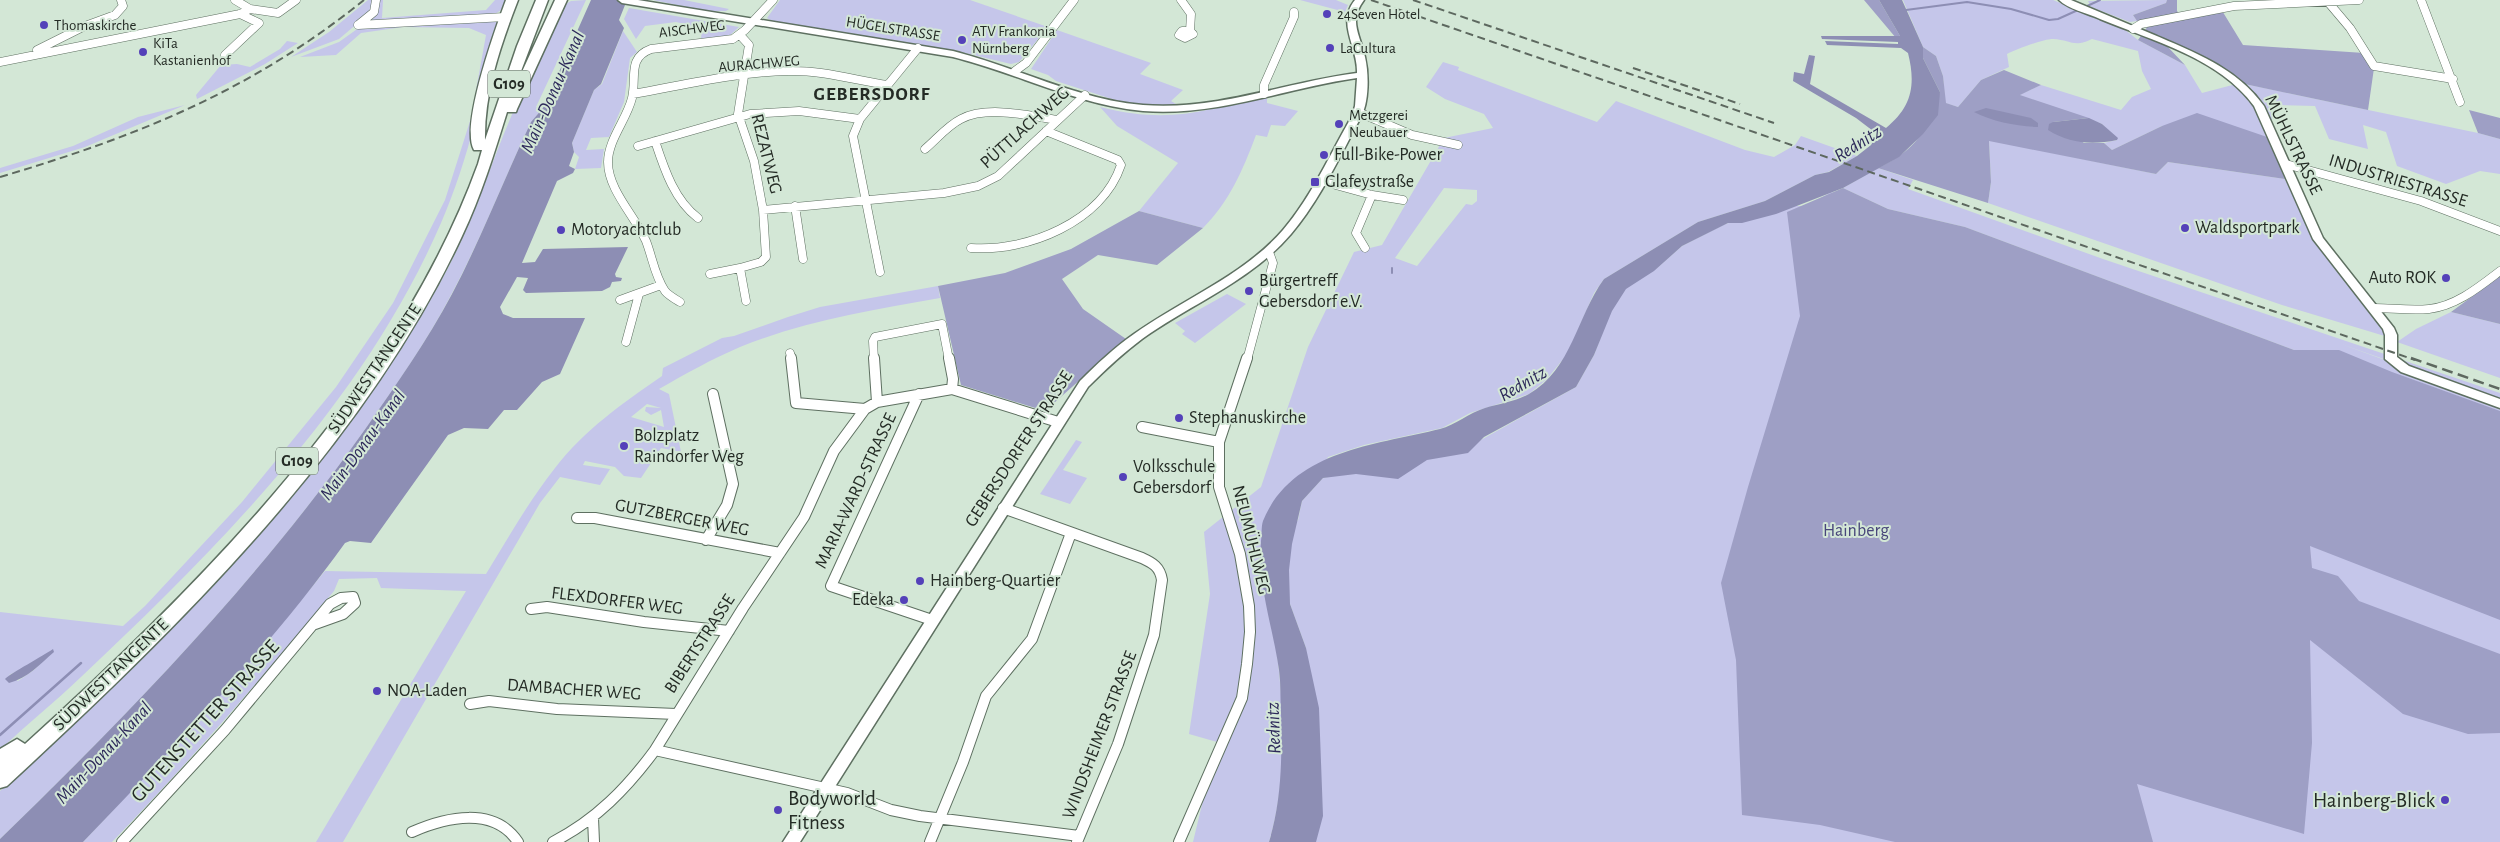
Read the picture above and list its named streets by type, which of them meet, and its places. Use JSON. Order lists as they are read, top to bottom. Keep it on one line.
{"streets":{"highway":["G109","SÜDWESTTANGENTE"],"street":["AISCHWEG","HÜGELSTRASSE","AURACHWEG","PÜTTLACHWEG","MÜHLSTRASSE","REZATWEG","INDUSTRIESTRASSE","GEBERSDORFER STRASSE","MARIA-WARD-STRASSE","GUTZBERGER WEG","NEUMÜHLWEG","FLEXDORFER WEG","BIBERTSTRASSE","DAMBACHER WEG","GUTENSTETTER STRASSE","WINDSHEIMER STRASSE"]},"crossings":[["AISCHWEG","HÜGELSTRASSE"],["AISCHWEG","AURACHWEG"],["AISCHWEG","REZATWEG"],["HÜGELSTRASSE","PÜTTLACHWEG"],["HÜGELSTRASSE","GEBERSDORFER STRASSE"],["AURACHWEG","REZATWEG"],["PÜTTLACHWEG","REZATWEG"],["MÜHLSTRASSE","INDUSTRIESTRASSE"],["GEBERSDORFER STRASSE","MARIA-WARD-STRASSE"],["GEBERSDORFER STRASSE","NEUMÜHLWEG"],["GEBERSDORFER STRASSE","BIBERTSTRASSE"],["GEBERSDORFER STRASSE","WINDSHEIMER STRASSE"],["MARIA-WARD-STRASSE","BIBERTSTRASSE"],["GUTZBERGER WEG","BIBERTSTRASSE"],["FLEXDORFER WEG","BIBERTSTRASSE"],["BIBERTSTRASSE","DAMBACHER WEG"]],"districts":["GEBERSDORF"],"water":["Main-Donau-Kanal","Rednitz"],"parks":["Hainberg"],"places":{"other":["24Seven Hotel","Thomaskirche","ATV Frankonia Nürnberg","LaCultura","KiTa Kastanienhof","Metzgerei Neubauer","Full-Bike-Power","Waldsportpark","Motoryachtclub","Auto ROK","Bürgertreff Gebersdorf e.V.","Stephanuskirche","Bolzplatz Raindorfer Weg","Volksschule Gebersdorf","Hainberg-Quartier","Edeka","NOA-Laden","Hainberg-Blick","Bodyworld Fitness"],"transit":["Glafeystraße"]}}
